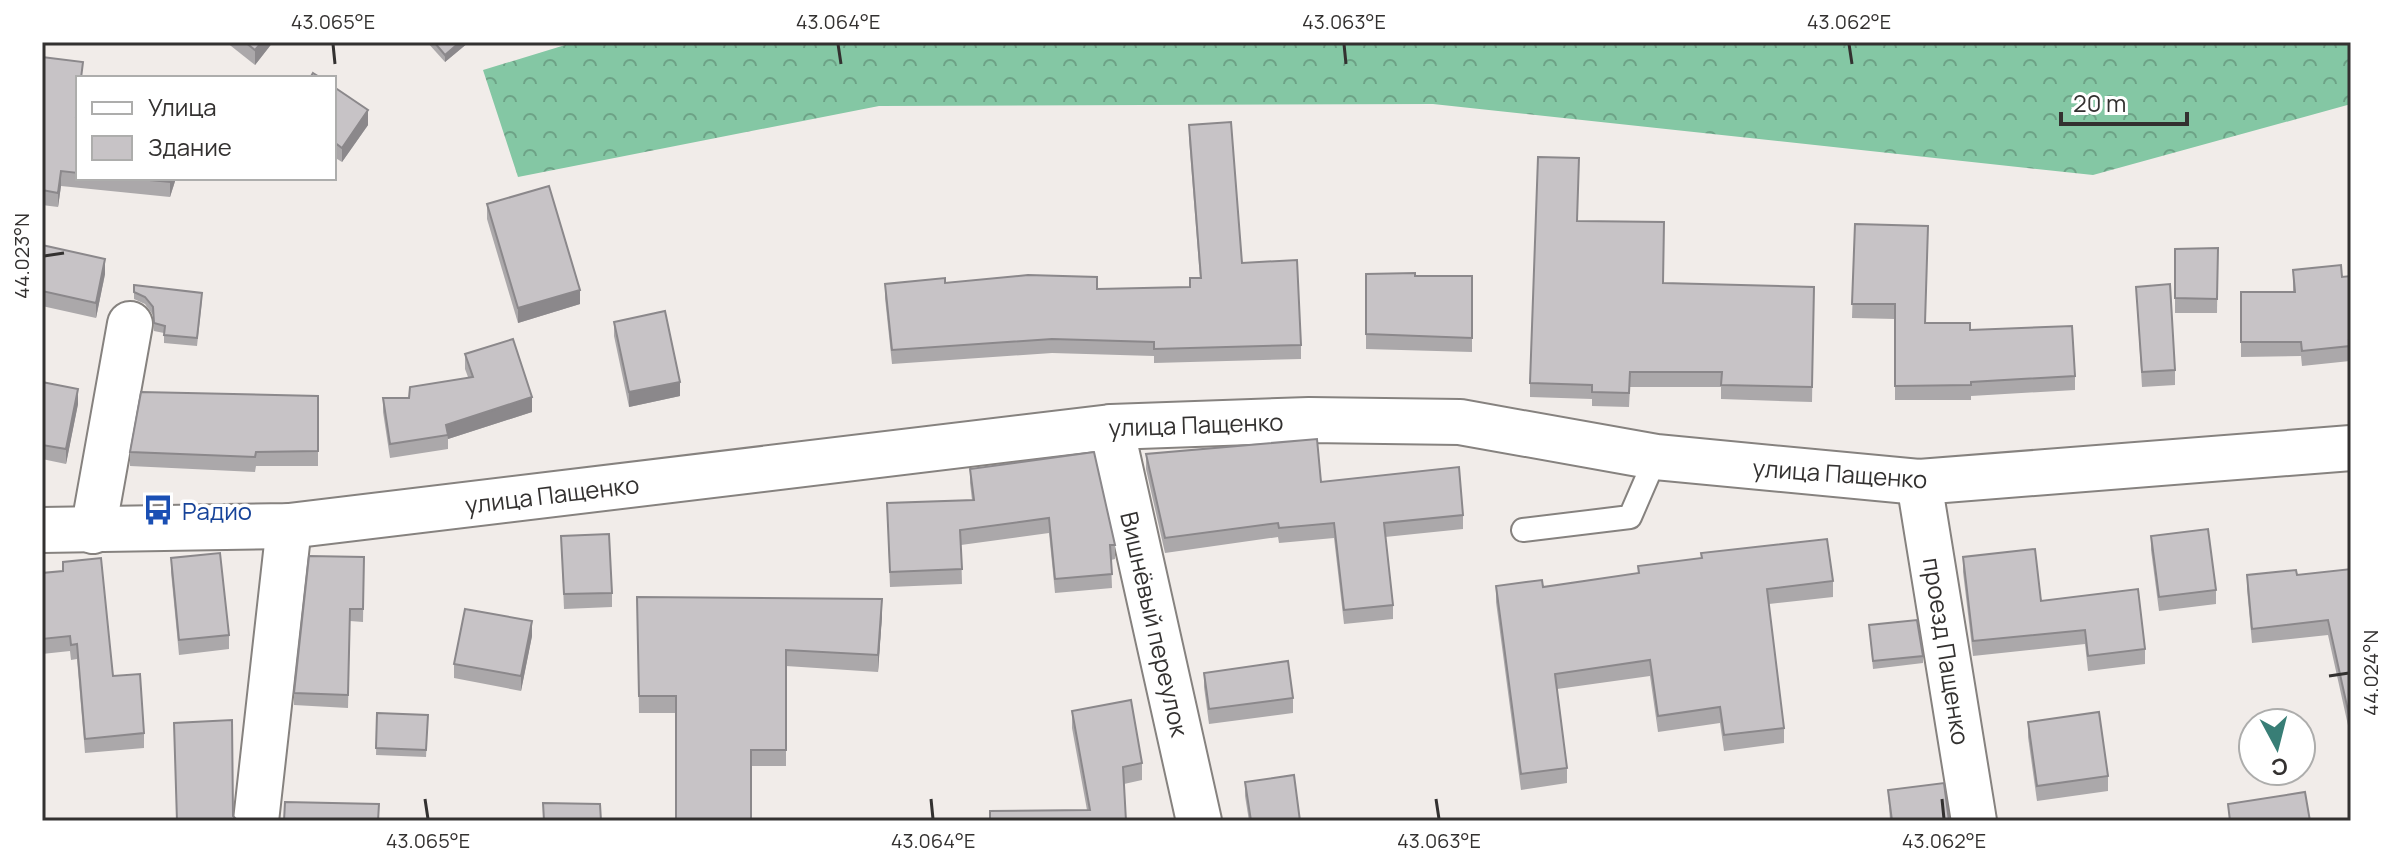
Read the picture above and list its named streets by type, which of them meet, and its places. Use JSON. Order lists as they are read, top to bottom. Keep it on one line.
{"streets":{"street":["улица Пащенко","Вишнёвый переулок","проезд Пащенко"]},"crossings":[["улица Пащенко","Вишнёвый переулок"],["улица Пащенко","проезд Пащенко"]],"places":{"bus stop":["Радио"]},"legend":["Улица","Здание"],"scale_bar":"20 m","north":"bottom","coordinates":["43.065°E","43.064°E","43.063°E","43.062°E","44.023°N","44.024°N"]}
